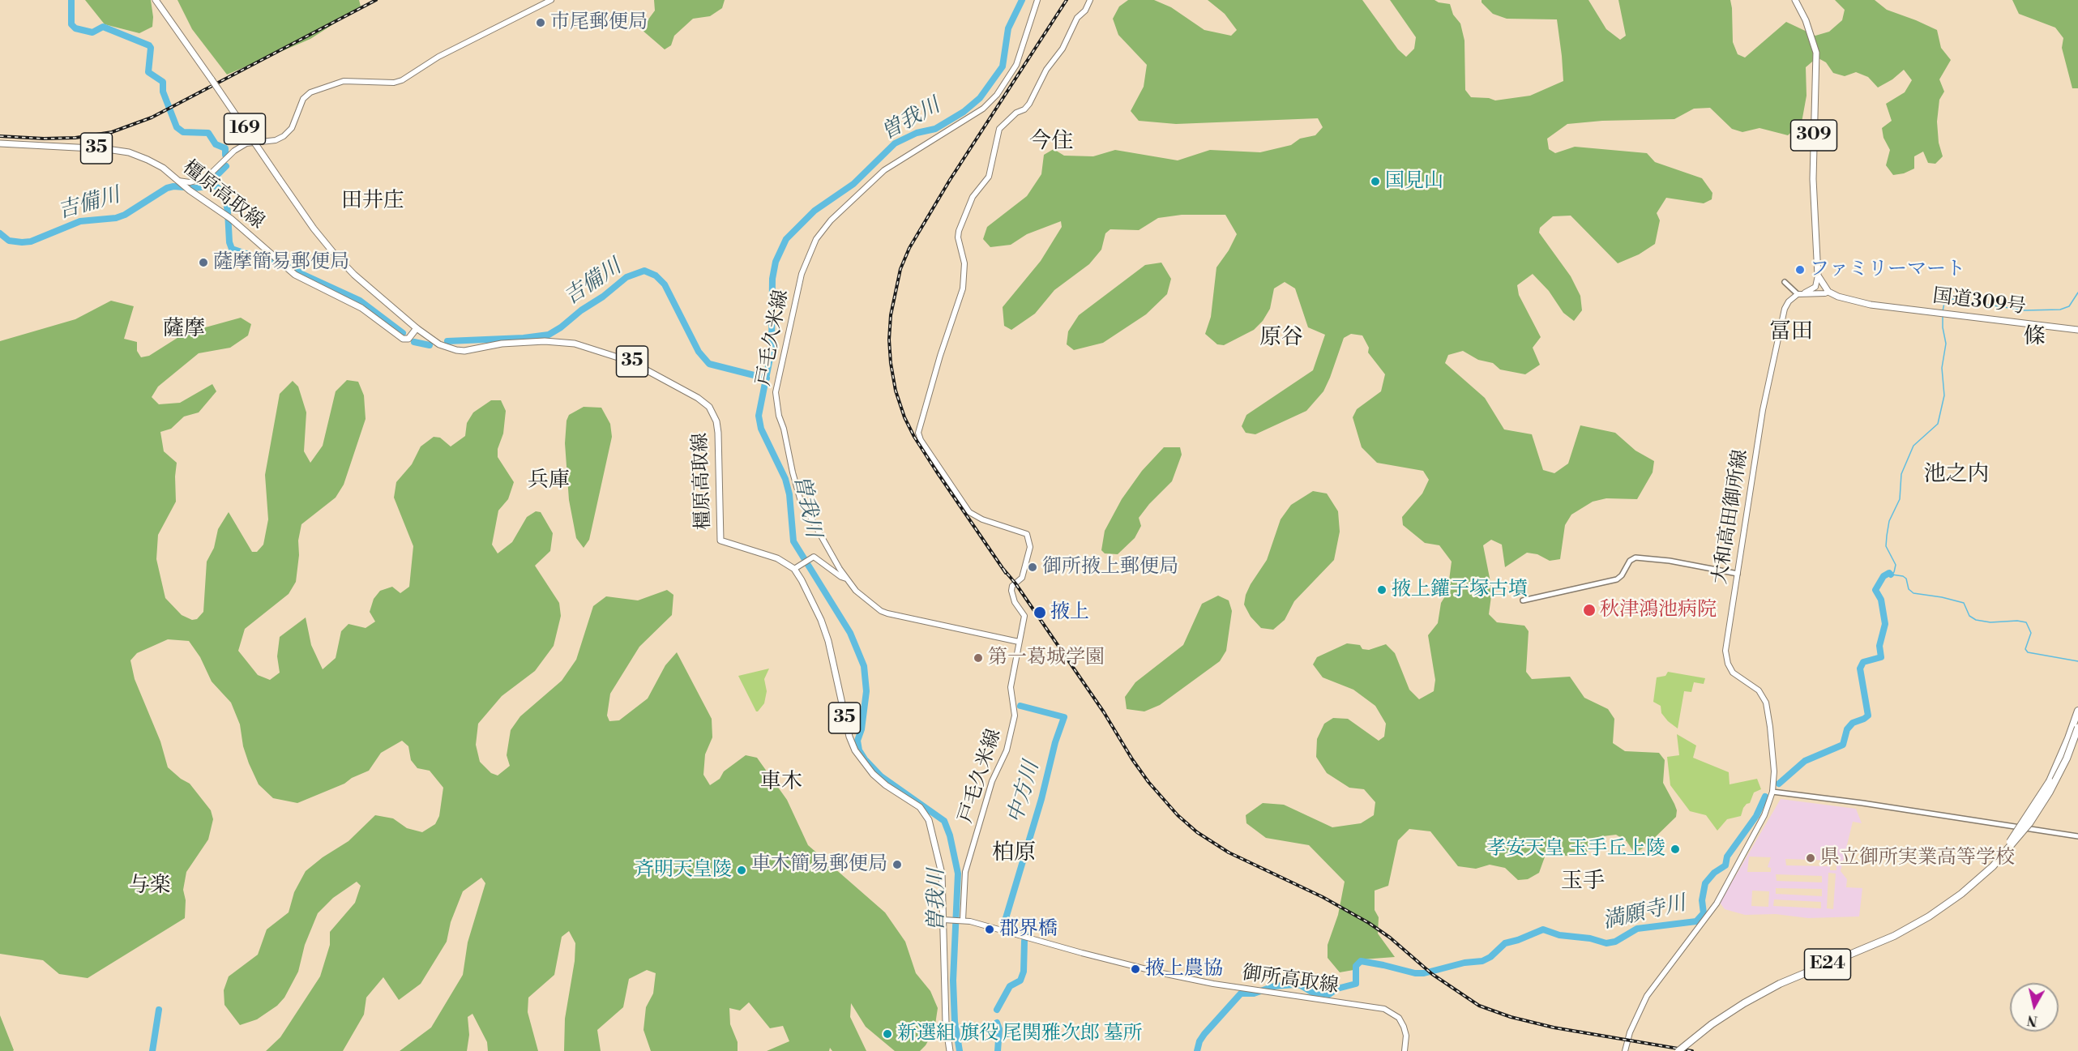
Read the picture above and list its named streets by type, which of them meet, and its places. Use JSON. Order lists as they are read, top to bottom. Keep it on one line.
{"streets":{"highway":["E24"],"main road":["169","309","35","橿原高取線","国道309号","戸毛久米線","大和高田御所線","御所高取線"]},"crossings":[["169","橿原高取線"],["35","橿原高取線"],["35","御所高取線"],["戸毛久米線","御所高取線"]],"districts":["今住","田井庄","薩摩","冨田","條","原谷","池之内","兵庫","車木","柏原","玉手","与楽"],"water":["曽我川","吉備川","中方川","満願寺川"],"places":["市尾郵便局","国見山","薩摩簡易郵便局","ファミリーマート","御所掖上郵便局","掖上鑵子塚古墳","秋津鴻池病院","掖上","第一葛城学園","孝安天皇 玉手丘上陵","県立御所実業高等学校","車木簡易郵便局","斉明天皇陵","郡界橋","掖上農協","新選組 旗役 尾関雅次郎 墓所"],"north":"bottom"}
